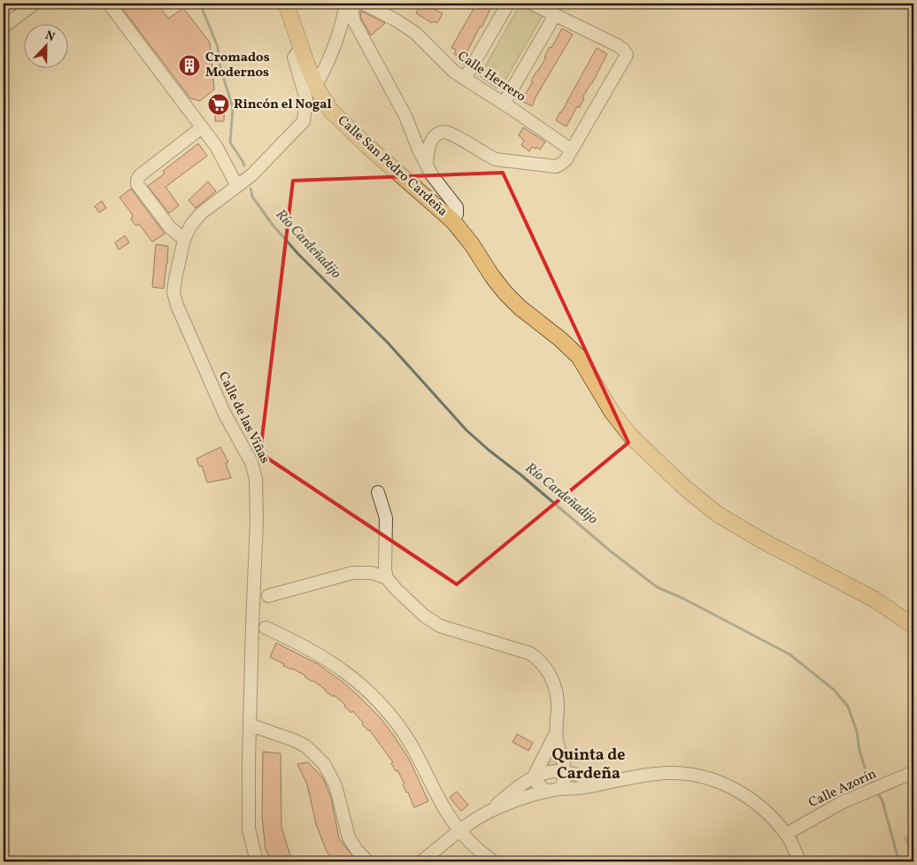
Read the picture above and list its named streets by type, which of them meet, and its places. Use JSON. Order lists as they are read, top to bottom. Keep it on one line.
{"streets":{"main road":["Calle San Pedro Cardeña"],"street":["Calle Herrero","Calle de las Viñas","Calle Azorín"]},"crossings":[["Calle San Pedro Cardeña","Calle de las Viñas"]],"districts":["Quinta de Cardeña"],"water":["Río Cardeñadijo"],"places":{"building":["Cromados Modernos"],"supermarket":["Rincón el Nogal"]},"north":"top"}
